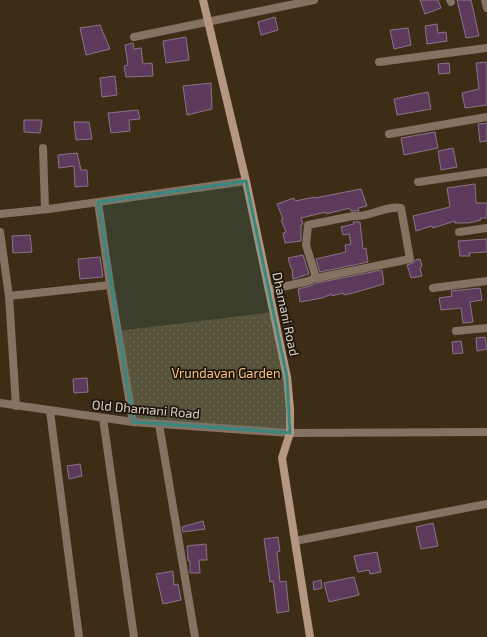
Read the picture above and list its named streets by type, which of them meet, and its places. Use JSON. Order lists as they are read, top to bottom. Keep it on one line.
{"streets":{"main road":["Dhamani Road"],"street":["Old Dhamani Road"]},"crossings":[["Dhamani Road","Old Dhamani Road"]],"parks":["Vrundavan Garden"]}
